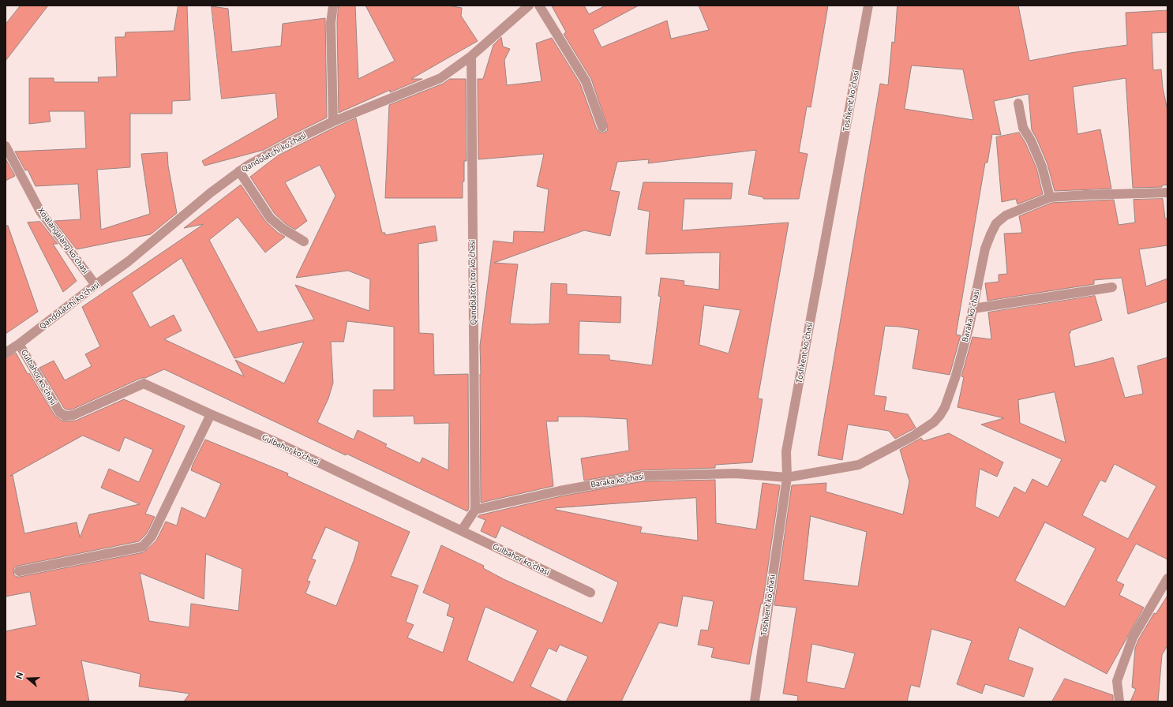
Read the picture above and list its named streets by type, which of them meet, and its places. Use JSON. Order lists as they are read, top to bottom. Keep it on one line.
{"streets":{"street":["Toshkent koʻchasi","Qandolatchi koʻchasi","Xojalangalang koʻchasi","Qandolatchi tor ko‘chasi","Baraka koʻchasi","Gulbahor koʻchasi","Baraka ko'chasi"]},"crossings":[["Toshkent koʻchasi","Baraka koʻchasi"],["Toshkent koʻchasi","Baraka ko'chasi"],["Qandolatchi koʻchasi","Xojalangalang koʻchasi"],["Qandolatchi koʻchasi","Qandolatchi tor ko‘chasi"],["Qandolatchi koʻchasi","Gulbahor koʻchasi"],["Qandolatchi tor ko‘chasi","Baraka ko'chasi"],["Baraka koʻchasi","Baraka ko'chasi"]],"north":"left"}
